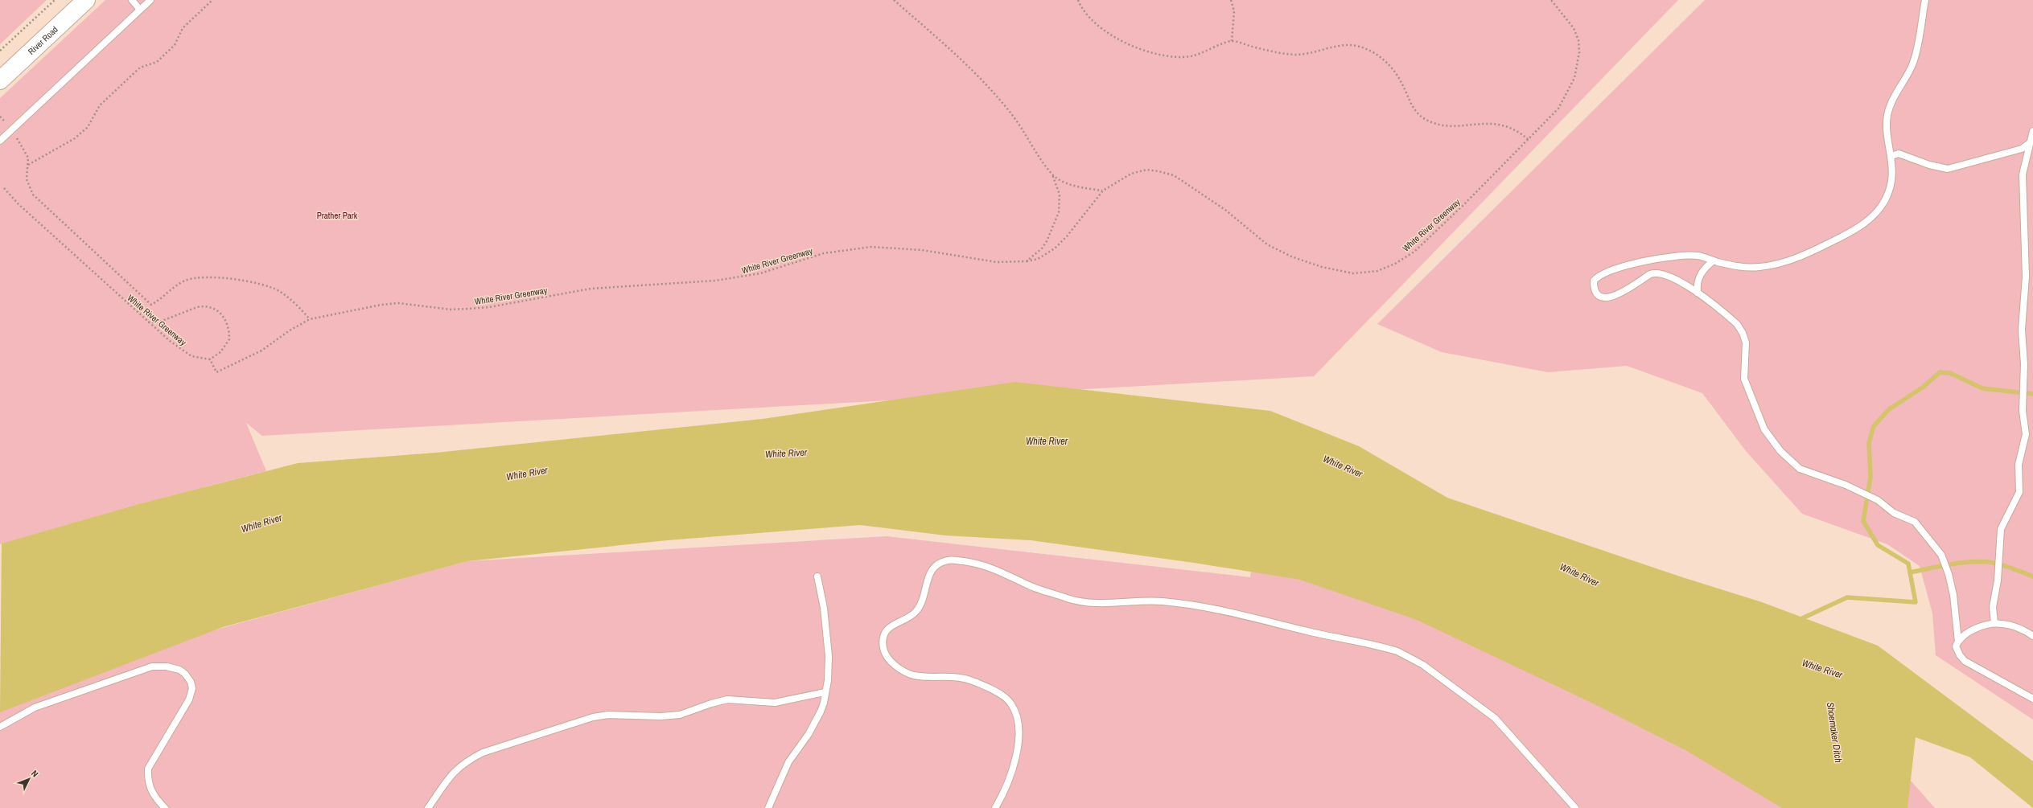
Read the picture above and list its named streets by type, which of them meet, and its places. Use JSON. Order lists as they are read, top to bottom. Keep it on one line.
{"streets":{"street":["River Road"],"path":["White River Greenway"]},"water":["White River","Shoemaker Ditch"],"parks":["Prather Park"],"north":"top right"}
